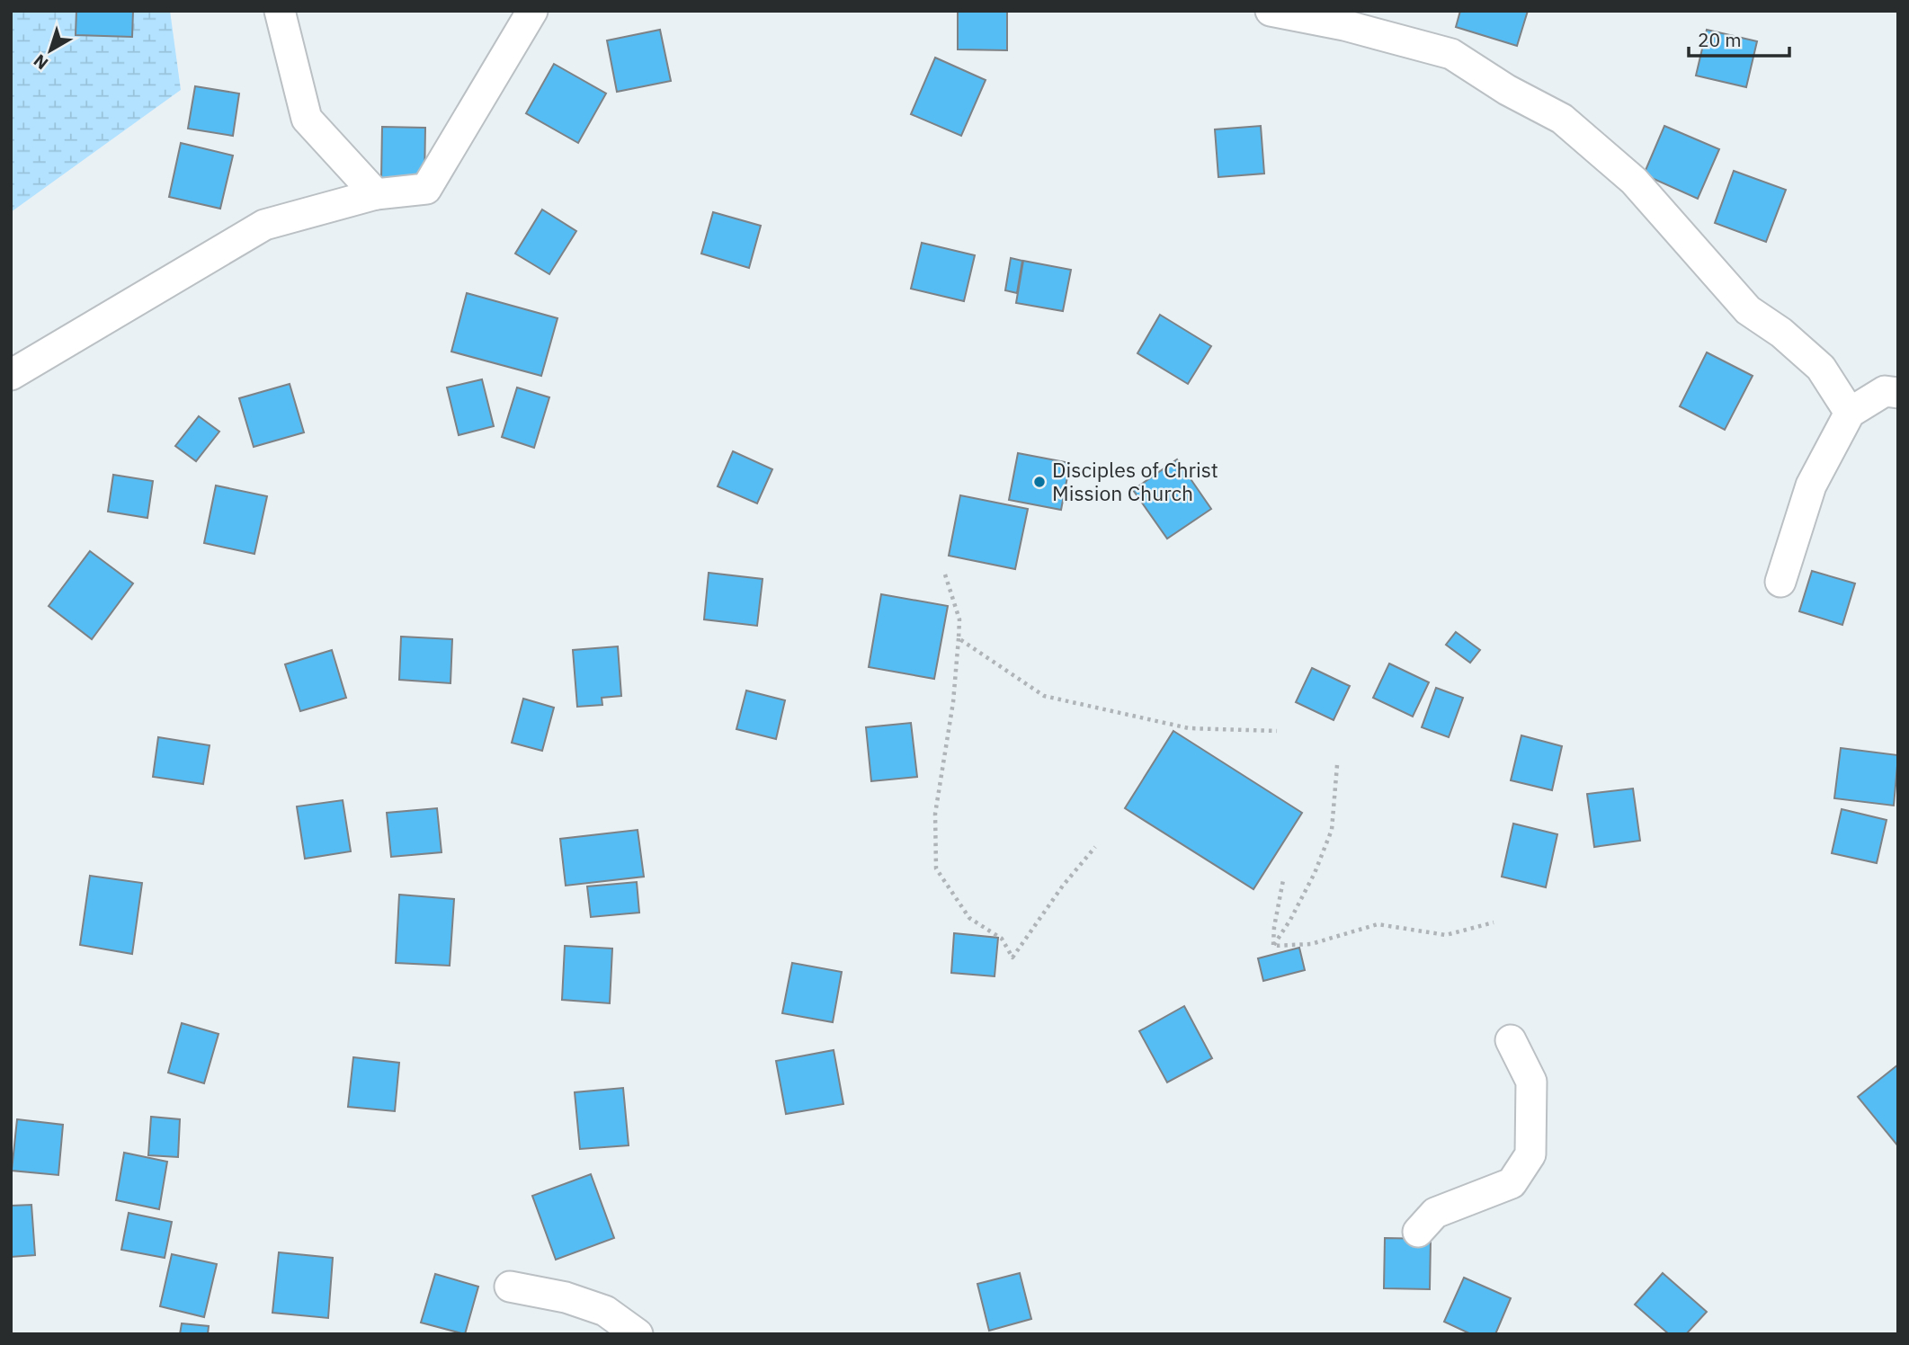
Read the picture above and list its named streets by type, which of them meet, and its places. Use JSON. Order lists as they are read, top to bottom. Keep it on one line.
{"places":["Disciples of Christ Mission Church"],"scale_bar":"20 m","north":"bottom left"}
